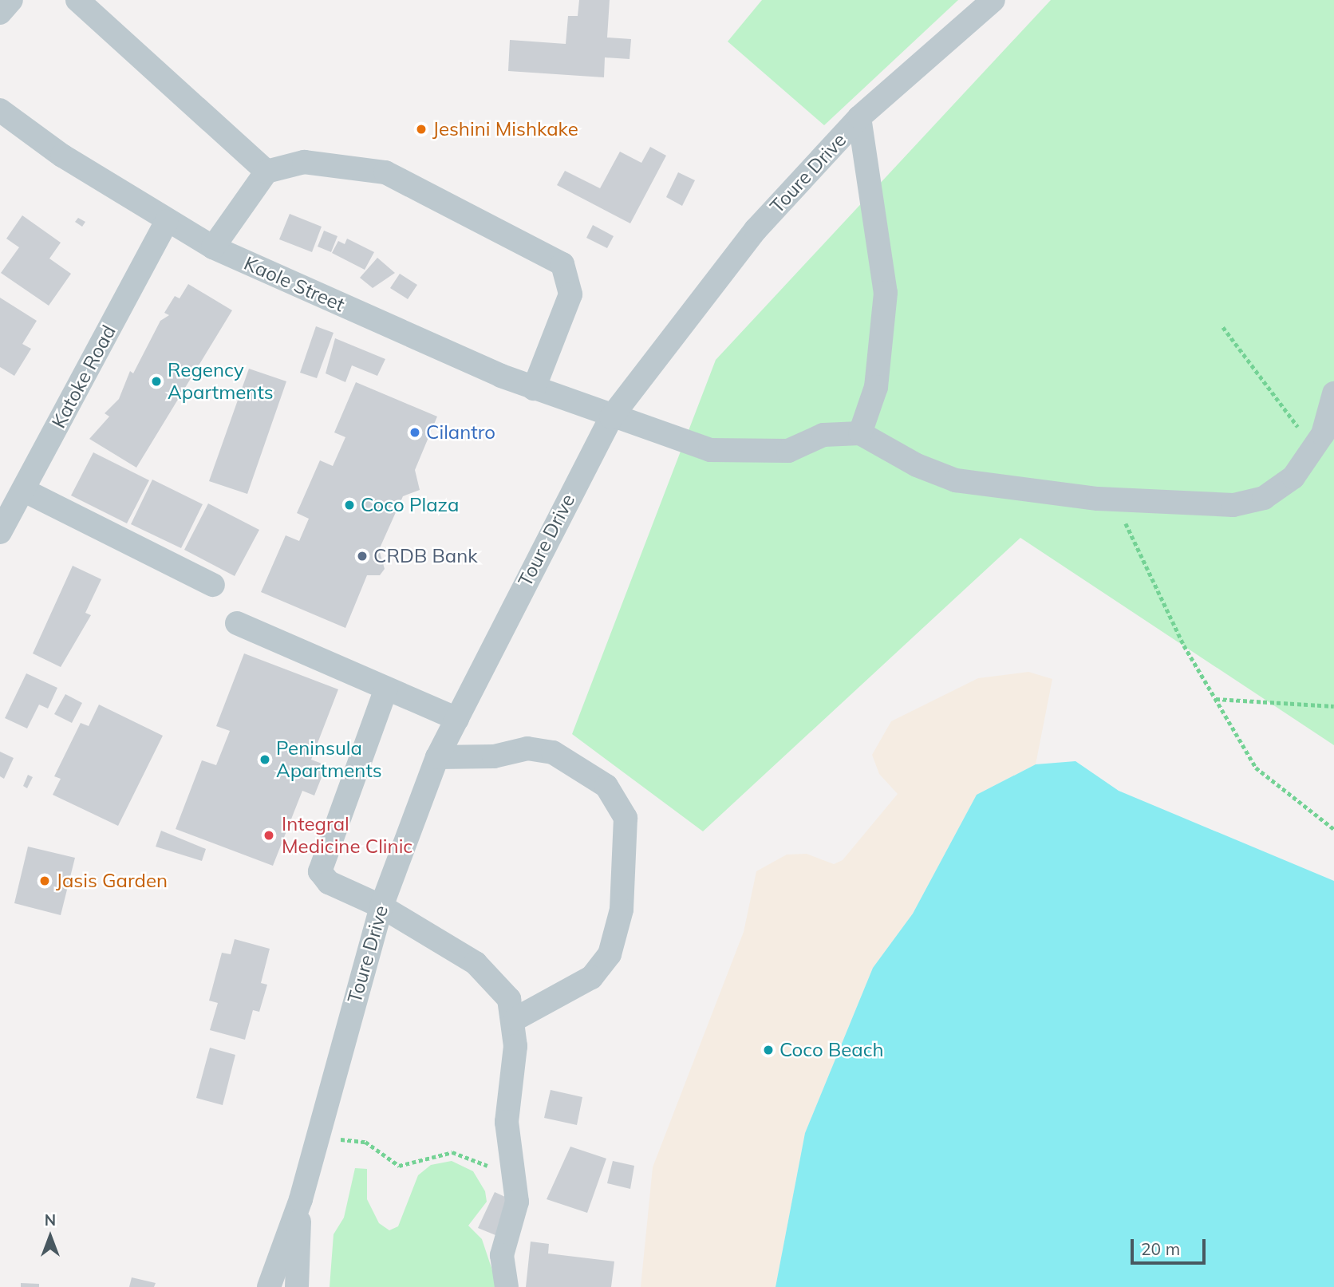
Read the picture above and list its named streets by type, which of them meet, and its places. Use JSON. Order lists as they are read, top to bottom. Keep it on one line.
{"streets":{"street":["Toure Drive","Kaole Street","Katoke Road"]},"crossings":[["Toure Drive","Kaole Street"],["Kaole Street","Katoke Road"]],"places":["Jeshini Mishkake","Regency Apartments","Cilantro","Coco Plaza","CRDB Bank","Peninsula Apartments","Integral Medicine Clinic","Jasis Garden","Coco Beach"],"scale_bar":"20 m","north":"top"}
